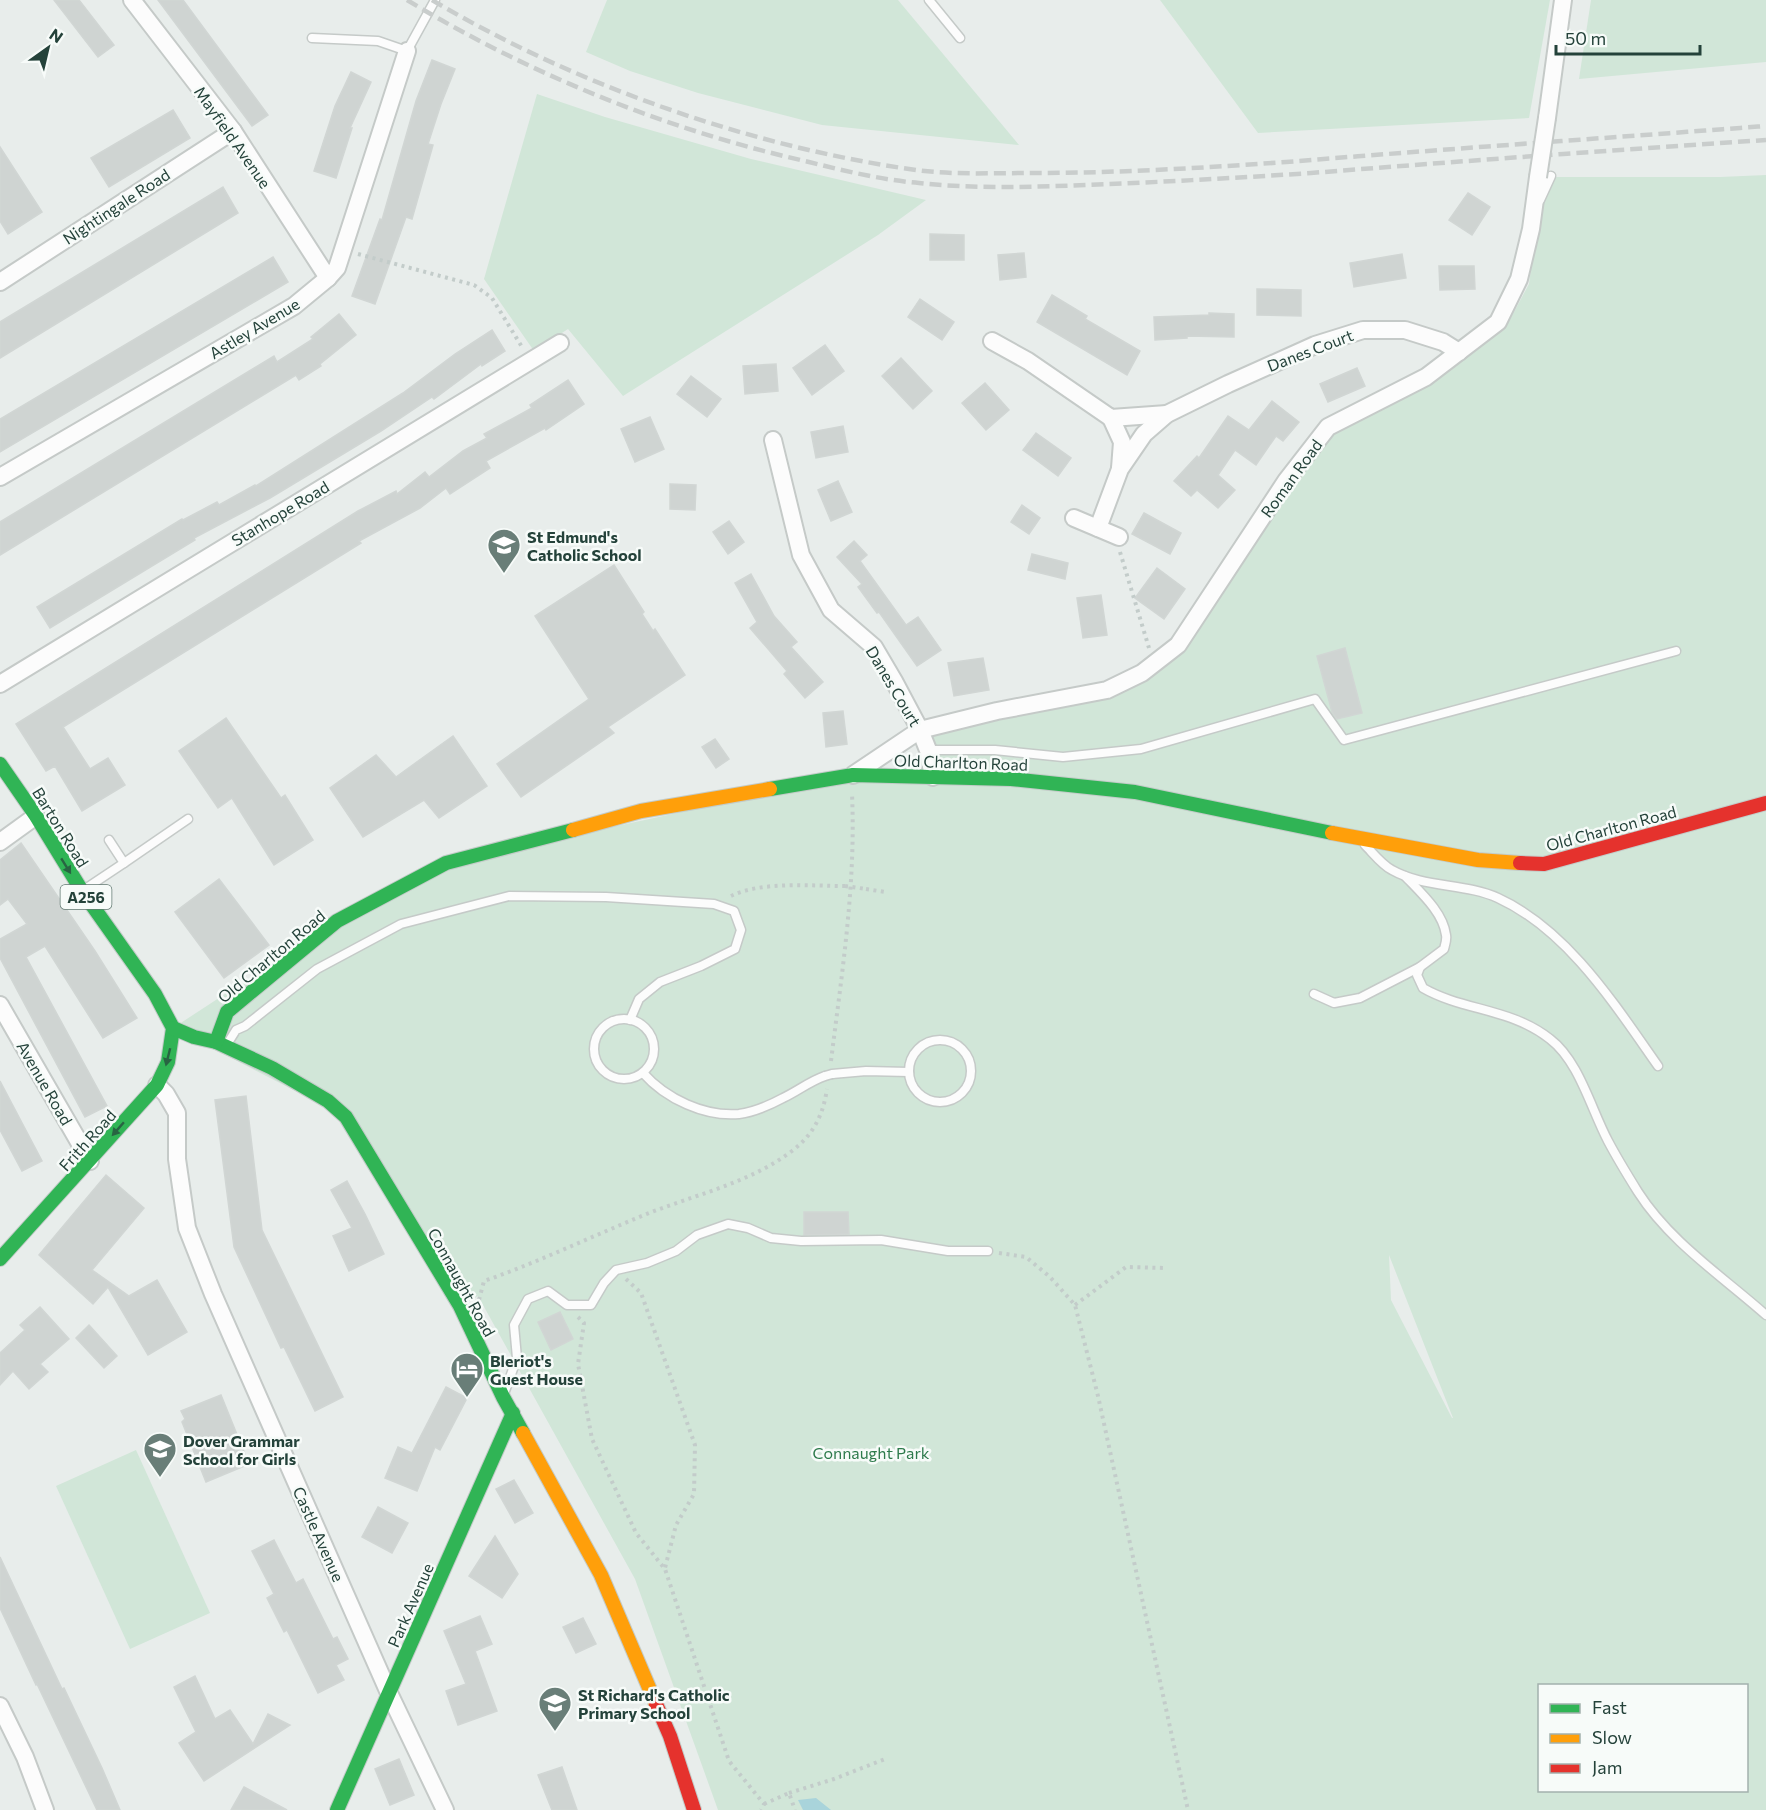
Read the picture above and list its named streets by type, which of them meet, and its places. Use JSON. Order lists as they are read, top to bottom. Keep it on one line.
{"streets":{"street":["Mayfield Avenue","Nightingale Road","Astley Avenue","Danes Court","Roman Road","Stanhope Road","Old Charlton Road","Barton Road","A256","Avenue Road","Frith Road","Connaught Road","Castle Avenue","Park Avenue"]},"crossings":[["Mayfield Avenue","Nightingale Road"],["Mayfield Avenue","Astley Avenue"],["Danes Court","Roman Road"],["Danes Court","Old Charlton Road"],["Roman Road","Old Charlton Road"],["Old Charlton Road","Connaught Road"],["Barton Road","Frith Road"],["Barton Road","Connaught Road"],["Avenue Road","Frith Road"],["Frith Road","Connaught Road"],["Frith Road","Castle Avenue"],["Connaught Road","Park Avenue"],["Castle Avenue","Park Avenue"]],"one_way":["Frith Road"],"parks":["Connaught Park"],"places":{"school or university":["St Edmund's Catholic School","Dover Grammar School for Girls","St Richard's Catholic Primary School"],"hotel":["Bleriot's Guest House"]},"legend":["Fast","Slow","Jam"],"scale_bar":"50 m","north":"top right"}
